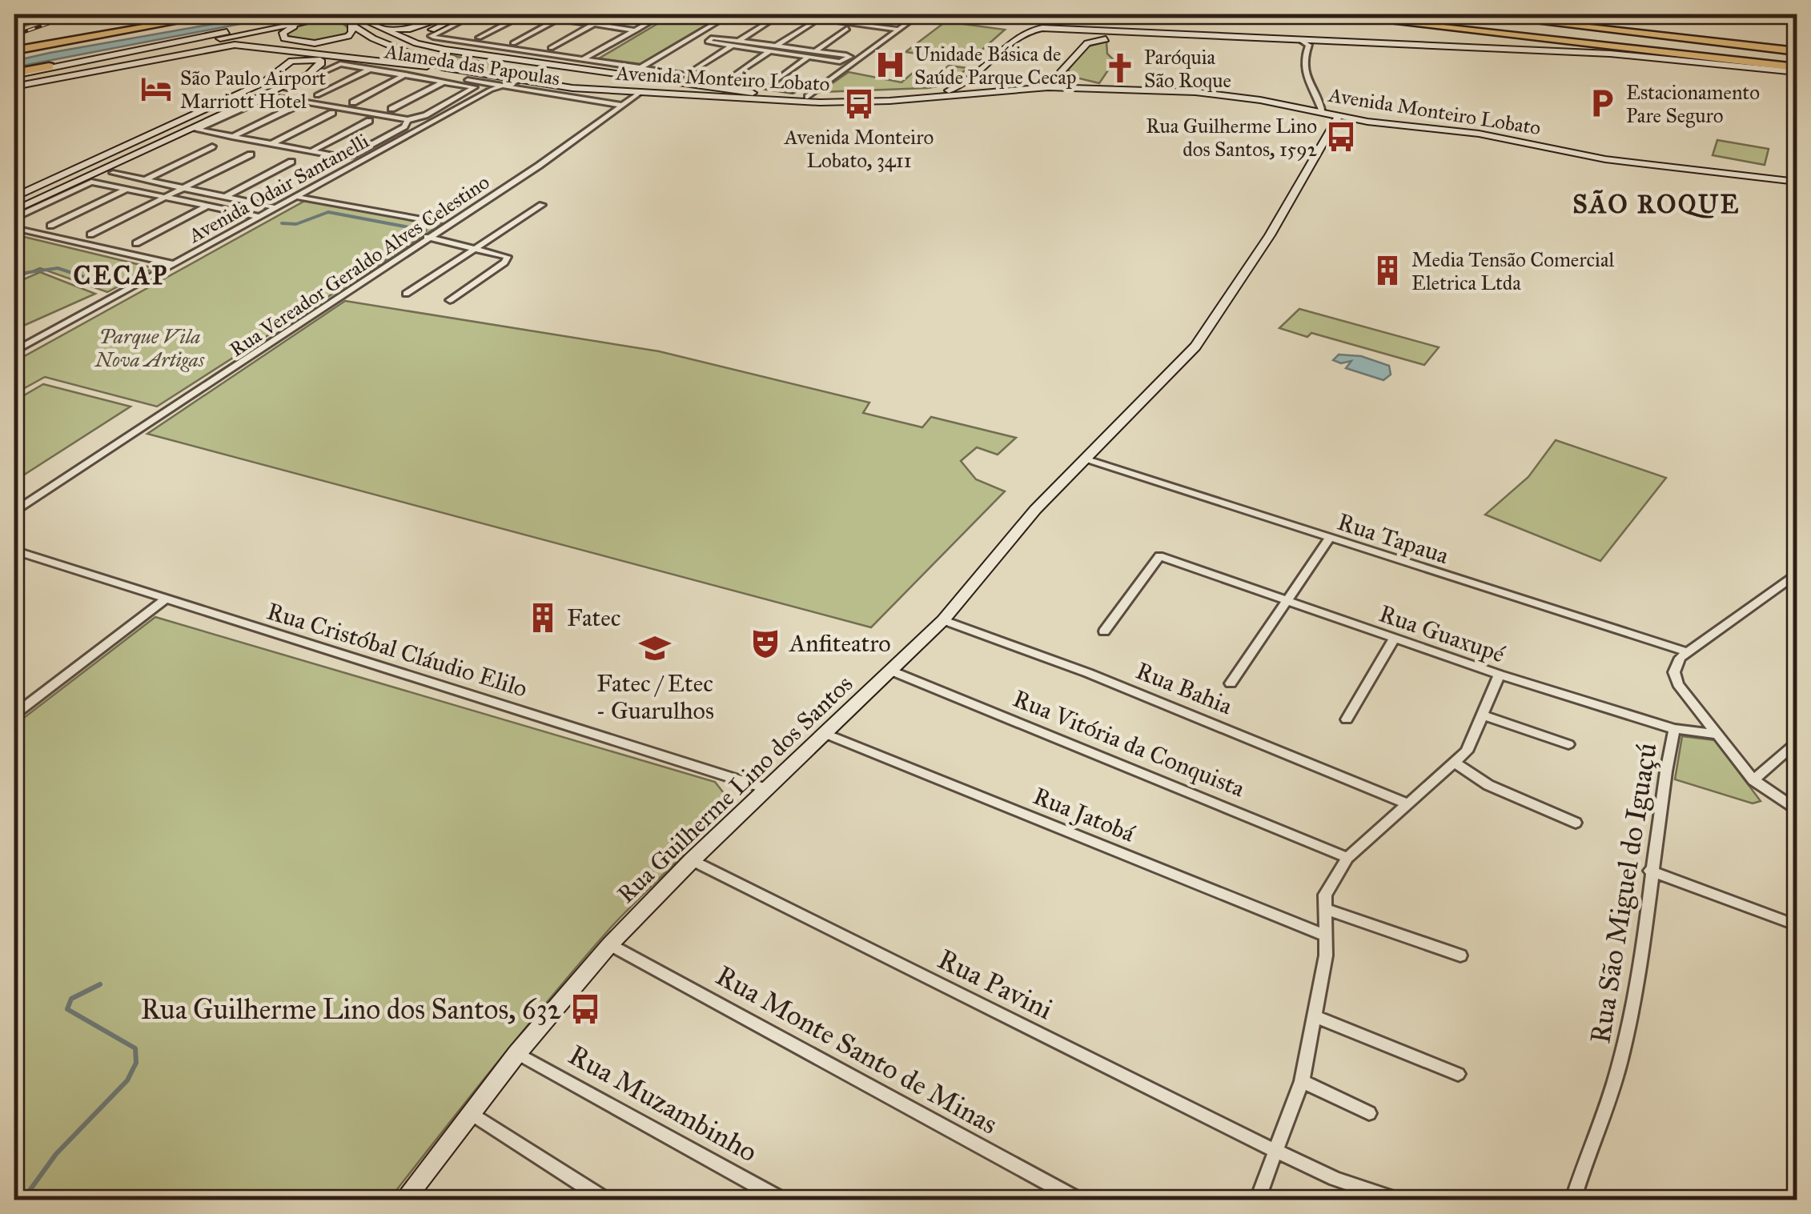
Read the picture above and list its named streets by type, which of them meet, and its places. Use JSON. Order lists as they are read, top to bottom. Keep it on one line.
{"streets":{"main road":["Avenida Monteiro Lobato","Rua Guilherme Lino dos Santos"],"street":["Alameda das Papoulas","Avenida Odair Santanelli","Rua Vereador Geraldo Alves Celestino","Rua Tapaua","Rua Guaxupé","Rua Cristóbal Cláudio Elilo","Rua Bahia","Rua Vitória da Conquista","Rua Jatobá","Rua São Miguel do Iguaçú","Rua Pavini","Rua Monte Santo de Minas","Rua Muzambinho"]},"crossings":[["Alameda das Papoulas","Avenida Odair Santanelli"],["Alameda das Papoulas","Rua Vereador Geraldo Alves Celestino"],["Avenida Monteiro Lobato","Avenida Odair Santanelli"],["Avenida Monteiro Lobato","Rua Vereador Geraldo Alves Celestino"],["Avenida Monteiro Lobato","Rua Guilherme Lino dos Santos"],["Rua Tapaua","Rua Guilherme Lino dos Santos"],["Rua Guaxupé","Rua São Miguel do Iguaçú"],["Rua Cristóbal Cláudio Elilo","Rua Guilherme Lino dos Santos"],["Rua Bahia","Rua Guilherme Lino dos Santos"],["Rua Vitória da Conquista","Rua Guilherme Lino dos Santos"],["Rua Guilherme Lino dos Santos","Rua Jatobá"],["Rua Guilherme Lino dos Santos","Rua Pavini"],["Rua Guilherme Lino dos Santos","Rua Monte Santo de Minas"],["Rua Guilherme Lino dos Santos","Rua Muzambinho"]],"districts":["SÃO ROQUE","CECAP"],"parks":["Parque Vila Nova Artigas"],"places":{"hospital":["Unidade Básica de Saúde Parque Cecap"],"church":["Paróquia São Roque"],"hotel":["São Paulo Airport Marriott Hotel"],"parking":["Estacionamento Pare Seguro"],"bus stop":["Avenida Monteiro Lobato, 3411","Rua Guilherme Lino dos Santos, 1592","Rua Guilherme Lino dos Santos, 632"],"building":["Media Tensão Comercial Eletrica Ltda","Fatec"],"theatre":["Anfiteatro"],"school or university":["Fatec / Etec - Guarulhos"]}}
